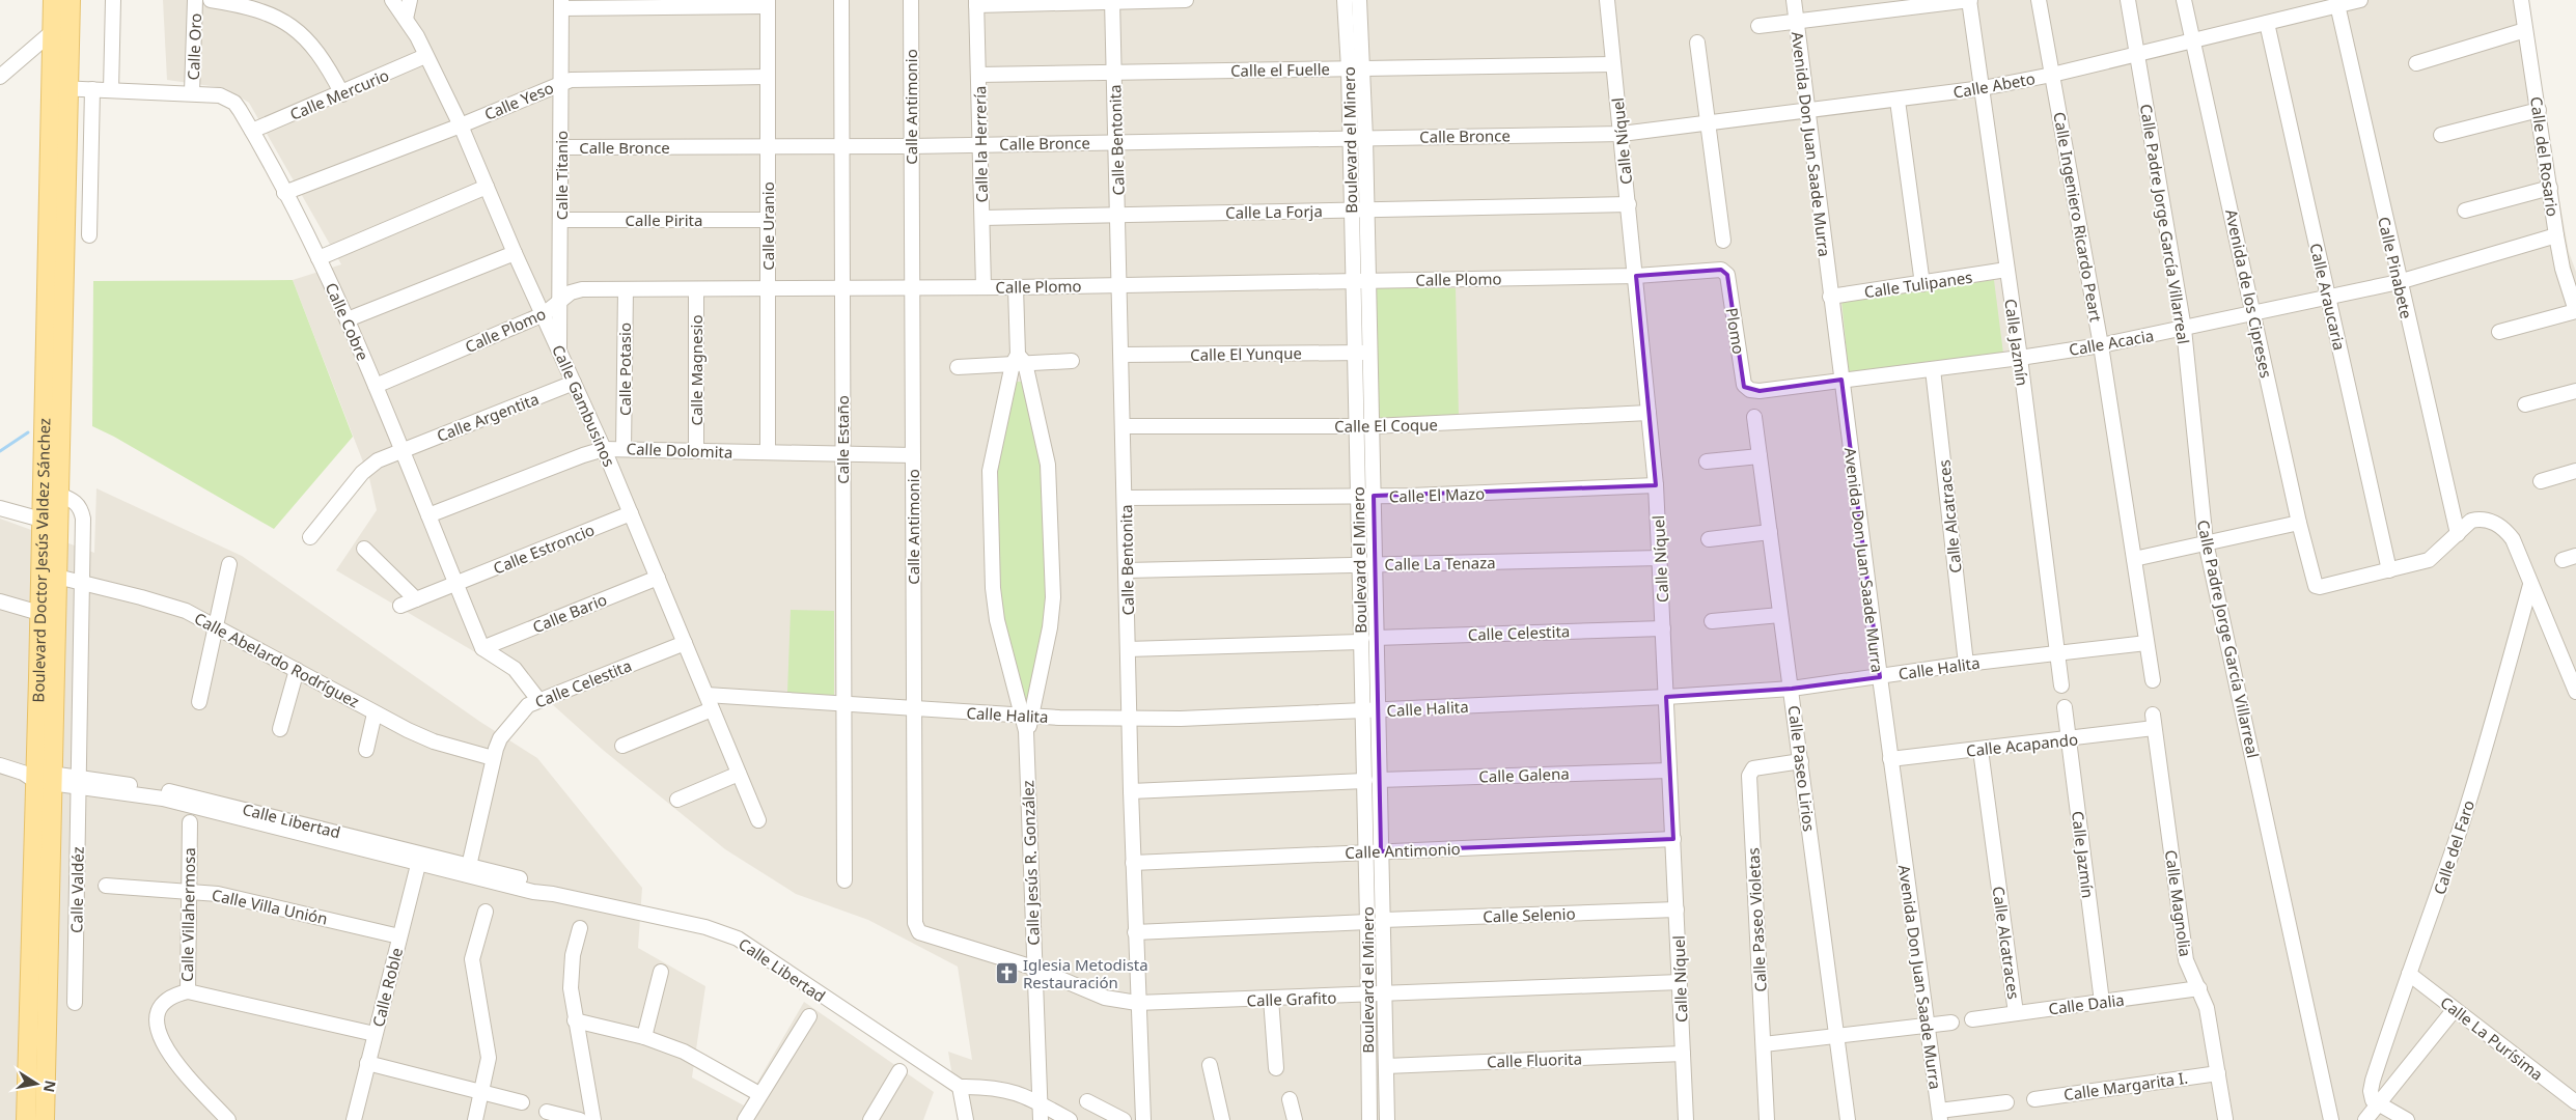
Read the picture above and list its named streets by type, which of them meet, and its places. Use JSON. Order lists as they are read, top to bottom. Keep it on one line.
{"streets":{"main road":["Boulevard Doctor Jesús Valdez Sánchez"],"street":["Calle Oro","Calle el Fuelle","Calle Abeto","Calle Mercurio","Calle Yeso","Calle Antimonio","Calle Bronce","Calle Bentonita","Boulevard el Minero","Calle Níquel","Calle la Herrería","Avenida Don Juan Saade Murra","Calle del Rosario","Calle Titanio","Calle La Forja","Calle Ingeniero Ricardo Peart","Calle Pirita","Calle Padre Jorge García Villarreal","Calle Uranio","Calle Pinabete","Calle Plomo","Calle Tulipanes","Avenida de los Cipreses","Calle Araucaria","Calle Cobre","Plomo","Calle Jazmín","Calle Acacia","Calle El Yunque","Calle Potasio","Calle Magnesio","Calle Gambusinos","Calle Argentita","Calle El Coque","Calle Estaño","Calle Dolomita","Calle El Mazo","Calle Alcatraces","Calle Estroncio","Calle La Tenaza","Calle Bario","Calle Celestita","Calle Abelardo Rodríguez","Calle Halita","Calle Acapando","Calle Paseo Lirios","Calle Galena","Calle Libertad","Calle del Faro","Calle Jesús R. González","Calle Valdéz","Calle Magnolia","Calle Villa Unión","Calle Villahermosa","Calle Selenio","Calle Paseo Violetas","Calle Roble","Calle Grafito","Calle Dalia","Calle La Purísima","Calle Fluorita","Calle Margarita I."]},"crossings":[["Calle Oro","Calle Cobre"],["Calle el Fuelle","Calle Bentonita"],["Calle el Fuelle","Boulevard el Minero"],["Calle el Fuelle","Calle Níquel"],["Calle el Fuelle","Calle la Herrería"],["Calle Abeto","Calle Bronce"],["Calle Abeto","Calle Níquel"],["Calle Abeto","Avenida Don Juan Saade Murra"],["Calle Abeto","Calle Ingeniero Ricardo Peart"],["Calle Abeto","Calle Padre Jorge García Villarreal"],["Calle Abeto","Calle Pinabete"],["Calle Abeto","Avenida de los Cipreses"],["Calle Abeto","Calle Araucaria"],["Calle Abeto","Calle Jazmín"],["Calle Mercurio","Calle Cobre"],["Calle Mercurio","Calle Gambusinos"],["Calle Yeso","Calle Titanio"],["Calle Yeso","Calle Uranio"],["Calle Yeso","Calle Cobre"],["Calle Yeso","Calle Gambusinos"],["Calle Antimonio","Calle Bronce"],["Calle Antimonio","Calle Bentonita"],["Calle Antimonio","Boulevard el Minero"],["Calle Antimonio","Calle Níquel"],["Calle Antimonio","Calle Plomo"],["Calle Antimonio","Calle Dolomita"],["Calle Antimonio","Calle Halita"],["Calle Antimonio","Calle Jesús R. González"],["Calle Antimonio","Calle Grafito"],["Calle Bronce","Calle Bentonita"],["Calle Bronce","Boulevard el Minero"],["Calle Bronce","Calle Níquel"],["Calle Bronce","Calle la Herrería"],["Calle Bronce","Calle Titanio"],["Calle Bronce","Calle Uranio"],["Calle Bronce","Calle Estaño"],["Calle Bentonita","Calle La Forja"],["Calle Bentonita","Calle Plomo"],["Calle Bentonita","Calle El Yunque"],["Calle Bentonita","Calle El Coque"],["Calle Bentonita","Calle El Mazo"],["Calle Bentonita","Calle La Tenaza"],["Calle Bentonita","Calle Halita"],["Calle Bentonita","Calle Galena"],["Calle Bentonita","Calle Grafito"],["Boulevard el Minero","Calle La Forja"],["Boulevard el Minero","Calle Plomo"],["Boulevard el Minero","Calle El Yunque"],["Boulevard el Minero","Calle El Coque"],["Boulevard el Minero","Calle El Mazo"],["Boulevard el Minero","Calle La Tenaza"],["Boulevard el Minero","Calle Celestita"],["Boulevard el Minero","Calle Halita"],["Boulevard el Minero","Calle Galena"],["Boulevard el Minero","Calle Selenio"],["Boulevard el Minero","Calle Grafito"],["Boulevard el Minero","Calle Fluorita"],["Calle Níquel","Calle La Forja"],["Calle Níquel","Calle Plomo"],["Calle Níquel","Calle El Coque"],["Calle Níquel","Calle El Mazo"],["Calle Níquel","Calle La Tenaza"],["Calle Níquel","Calle Celestita"],["Calle Níquel","Calle Halita"],["Calle Níquel","Calle Galena"],["Calle Níquel","Calle Selenio"],["Calle Níquel","Calle Grafito"],["Calle Níquel","Calle Fluorita"],["Calle la Herrería","Calle La Forja"],["Calle la Herrería","Calle Plomo"],["Avenida Don Juan Saade Murra","Calle Tulipanes"],["Avenida Don Juan Saade Murra","Calle Acacia"],["Avenida Don Juan Saade Murra","Calle Halita"],["Avenida Don Juan Saade Murra","Calle Acapando"],["Calle del Rosario","Calle Acacia"],["Calle Titanio","Calle Pirita"],["Calle Titanio","Calle Plomo"],["Calle Titanio","Calle Gambusinos"],["Calle Ingeniero Ricardo Peart","Calle Acacia"],["Calle Ingeniero Ricardo Peart","Calle Halita"],["Calle Pirita","Calle Uranio"],["Calle Padre Jorge García Villarreal","Calle Acacia"],["Calle Uranio","Calle Plomo"],["Calle Uranio","Calle Dolomita"],["Calle Pinabete","Calle Acacia"],["Calle Plomo","Calle Cobre"],["Calle Plomo","Plomo"],["Calle Plomo","Calle Potasio"],["Calle Plomo","Calle Magnesio"],["Calle Plomo","Calle Gambusinos"],["Calle Plomo","Calle Estaño"],["Calle Plomo","Calle Jesús R. González"],["Calle Tulipanes","Calle Jazmín"],["Avenida de los Cipreses","Calle Araucaria"],["Avenida de los Cipreses","Calle Acacia"],["Calle Araucaria","Calle Acacia"],["Calle Cobre","Calle Argentita"],["Calle Cobre","Calle Dolomita"],["Calle Cobre","Calle Estroncio"],["Calle Cobre","Boulevard Doctor Jesús Valdez Sánchez"],["Calle Cobre","Calle Bario"],["Plomo","Calle Acacia"],["Calle Jazmín","Calle Acacia"],["Calle Jazmín","Calle Halita"],["Calle Jazmín","Calle Acapando"],["Calle Jazmín","Calle Dalia"],["Calle Acacia","Calle Alcatraces"],["Calle Potasio","Calle Dolomita"],["Calle Magnesio","Calle Dolomita"],["Calle Gambusinos","Calle Argentita"],["Calle Gambusinos","Calle Dolomita"],["Calle Gambusinos","Calle Estroncio"],["Calle Gambusinos","Calle Bario"],["Calle Gambusinos","Calle Celestita"],["Calle Gambusinos","Calle Halita"],["Calle Estaño","Calle Dolomita"],["Calle Estaño","Calle Halita"],["Calle Alcatraces","Calle Halita"],["Calle Alcatraces","Calle Acapando"],["Calle Alcatraces","Calle Dalia"],["Boulevard Doctor Jesús Valdez Sánchez","Calle Abelardo Rodríguez"],["Boulevard Doctor Jesús Valdez Sánchez","Calle Libertad"],["Boulevard Doctor Jesús Valdez Sánchez","Calle Valdéz"],["Calle Celestita","Calle Abelardo Rodríguez"],["Calle Celestita","Calle Libertad"],["Calle Abelardo Rodríguez","Calle Valdéz"],["Calle Halita","Calle Paseo Lirios"],["Calle Halita","Calle Jesús R. González"],["Calle Acapando","Calle Magnolia"],["Calle Paseo Lirios","Calle Paseo Violetas"],["Calle Libertad","Calle Valdéz"],["Calle Libertad","Calle Roble"],["Calle del Faro","Calle La Purísima"],["Calle Jesús R. González","Calle Grafito"],["Calle Magnolia","Calle Dalia"],["Calle Magnolia","Calle Margarita I."],["Calle Villa Unión","Calle Villahermosa"],["Calle Villa Unión","Calle Roble"]],"places":{"church":["Iglesia Metodista Restauración"]},"north":"right"}
